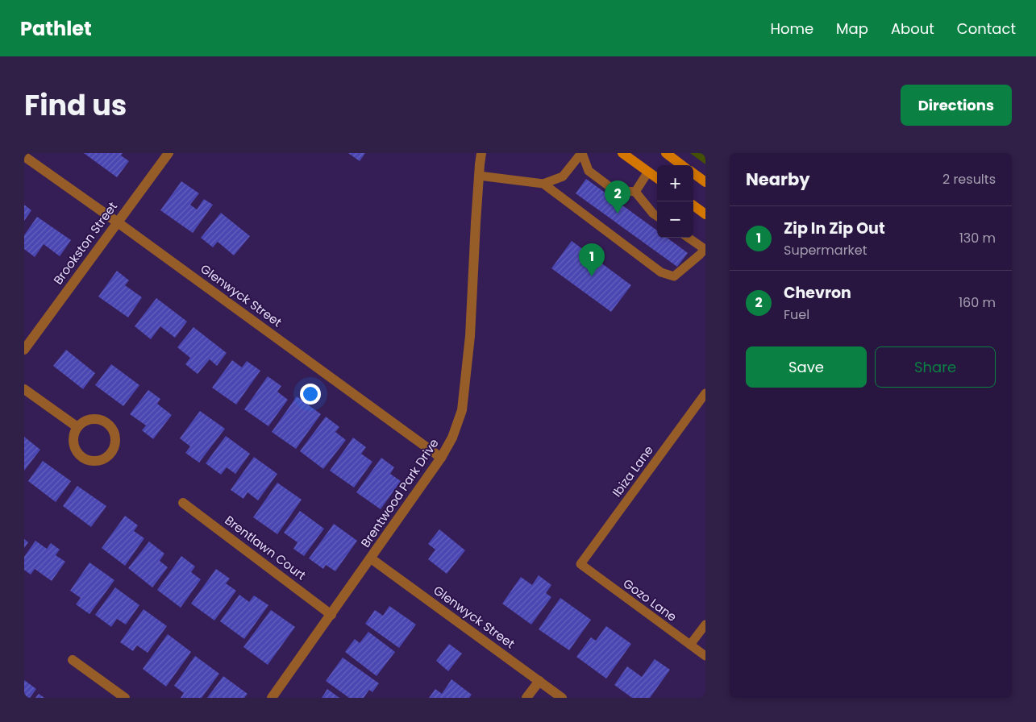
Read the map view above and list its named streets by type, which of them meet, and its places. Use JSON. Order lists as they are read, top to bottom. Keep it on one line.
{"streets":{"street":["Brookston Street","Glenwyck Street","Brentwood Park Drive","Brentlawn Court"],"lane":["Ibiza Lane","Gozo Lane"]},"crossings":[["Brookston Street","Glenwyck Street"],["Glenwyck Street","Brentwood Park Drive"],["Ibiza Lane","Gozo Lane"],["Brentwood Park Drive","Brentlawn Court"]],"page":{"header":"Pathlet","nav":["Home","Map","About","Contact"],"title":"Find us","buttons":["Directions",["Save","Share"]],"heading":["Nearby","2 results"],"map_buttons":["+","−"],"pins":["2","1"],"list":[{"mark":"1","name":"Zip In Zip Out","note":"Supermarket","value":"130 m"},{"mark":"2","name":"Chevron","note":"Fuel","value":"160 m"}]}}
